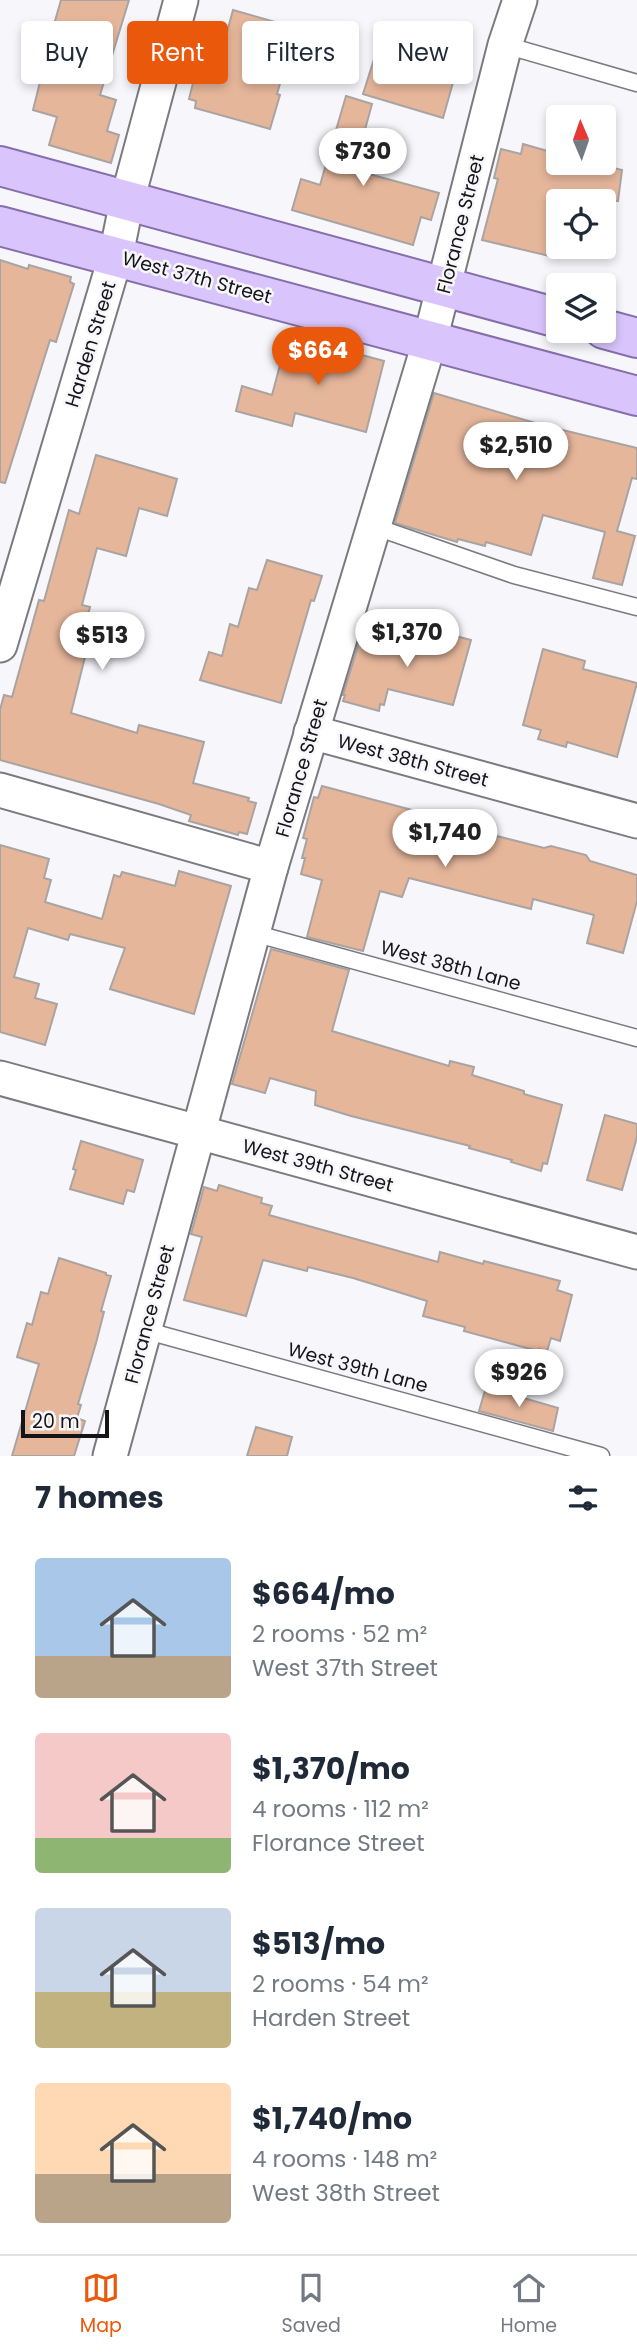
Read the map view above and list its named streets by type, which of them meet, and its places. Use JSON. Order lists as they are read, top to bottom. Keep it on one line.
{"streets":{"main road":["West 37th Street"],"street":["Florance Street","Harden Street","West 38th Street","West 39th Street"],"lane":["West 38th Lane","West 39th Lane"]},"crossings":[["Florance Street","West 37th Street"],["Florance Street","West 38th Street"],["Florance Street","West 38th Lane"],["Florance Street","West 39th Street"],["Florance Street","West 39th Lane"],["West 37th Street","Harden Street"]],"scale_bar":"20 m","north":"top","page":{"chip":["Buy","Rent","Filters","New"],"price":["$730","$664","$2,510","$1,370","$513","$1,740","$926"],"scale":"20 m","heading":"7 homes","list":[{"name":"$664/mo","note":"2 rooms · 52 m² · West 37th Street"},{"name":"$1,370/mo","note":"4 rooms · 112 m² · Florance Street"},{"name":"$513/mo","note":"2 rooms · 54 m² · Harden Street"},{"name":"$1,740/mo","note":"4 rooms · 148 m² · West 38th Street"}],"tabs":["Map","Saved","Home"]}}
